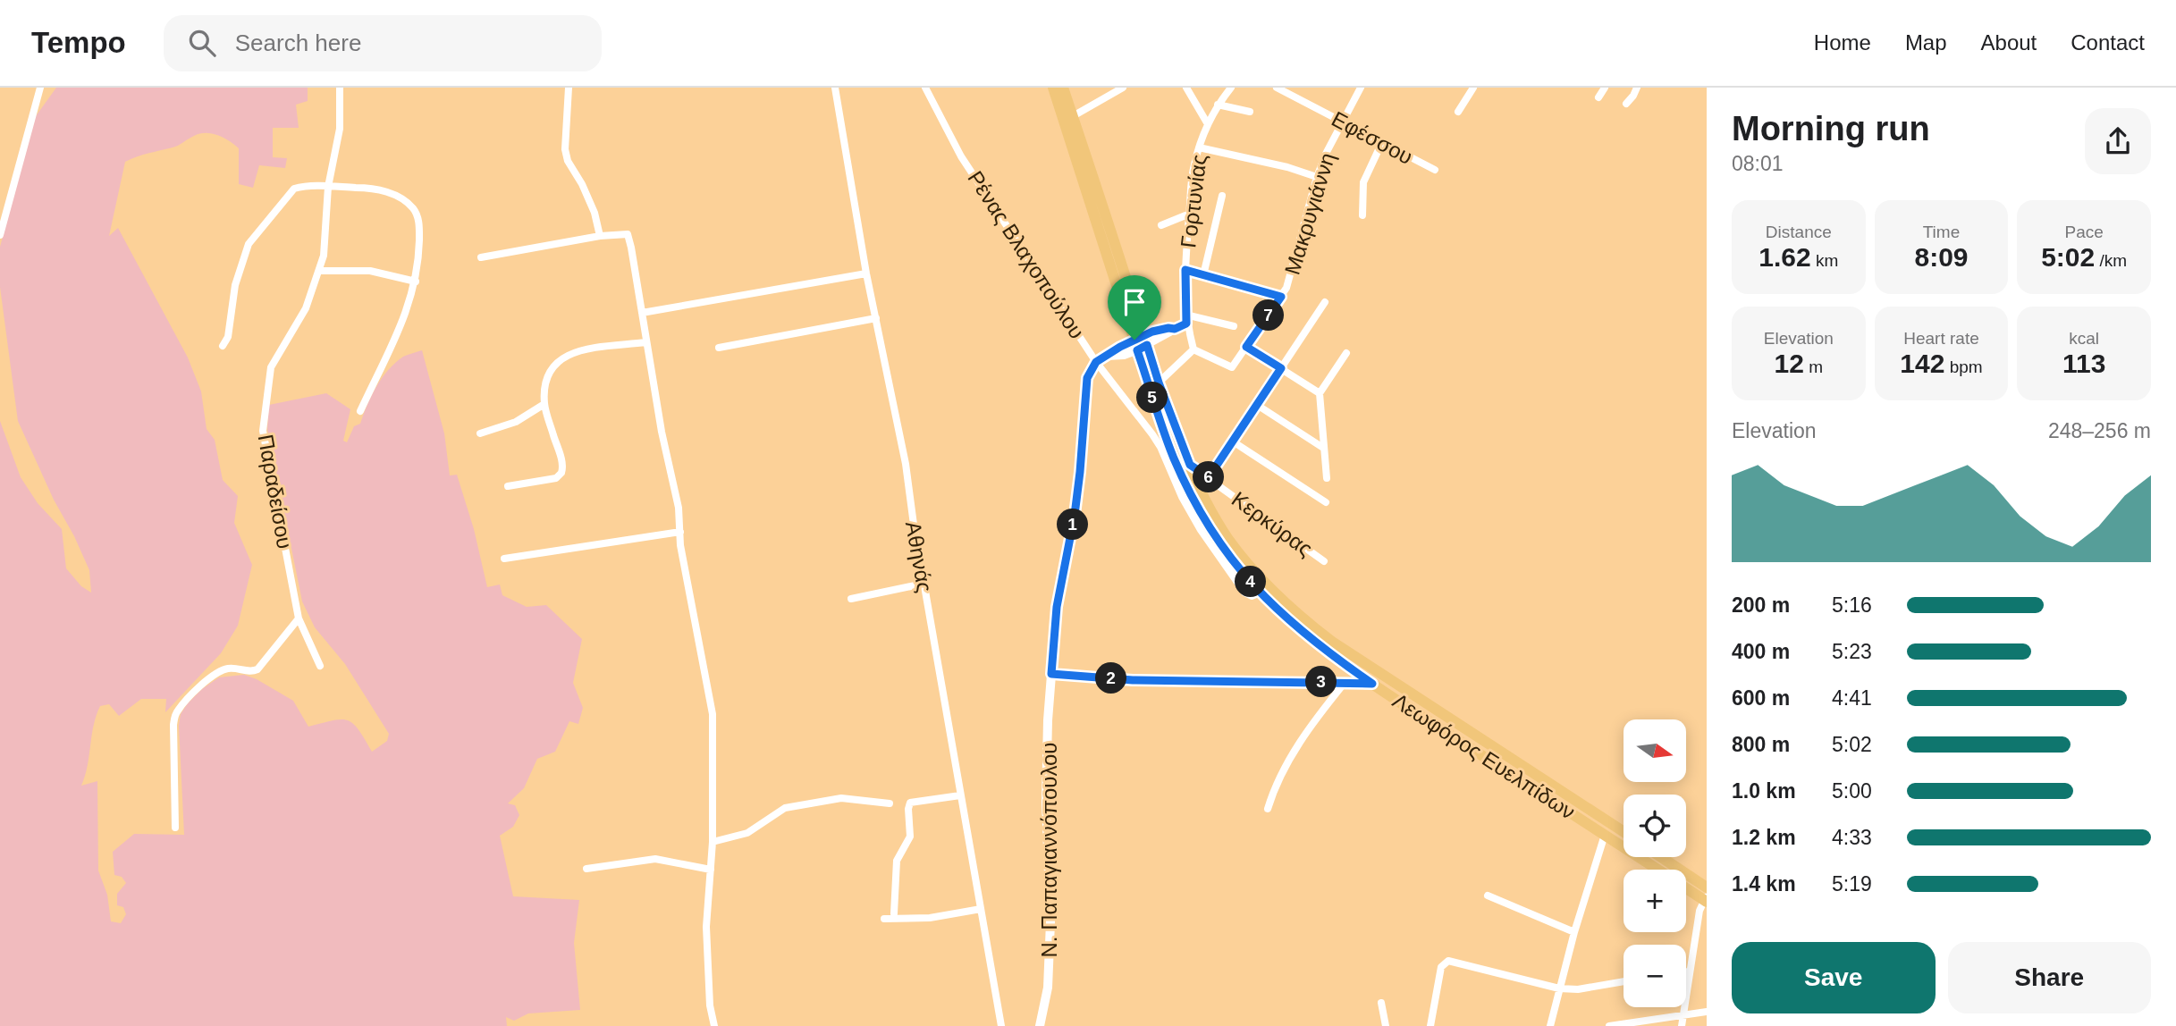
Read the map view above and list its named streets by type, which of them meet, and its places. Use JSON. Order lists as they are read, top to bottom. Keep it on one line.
{"streets":{"main road":["Λεωφόρος Ευελπίδων"],"street":["Εφέσσου","Γορτυνίας","Μακρυγιάννη","Ρένας Βλαχοπούλου","Παραδείσου","Κερκύρας","Αθηνάς","Ν. Παπαγιαννόπουλου"]},"crossings":[["Εφέσσου","Μακρυγιάννη"],["Γορτυνίας","Μακρυγιάννη"],["Ρένας Βλαχοπούλου","Λεωφόρος Ευελπίδων"],["Ρένας Βλαχοπούλου","Ν. Παπαγιαννόπουλου"],["Κερκύρας","Λεωφόρος Ευελπίδων"]],"north":"right","page":{"header":"Tempo","search":"Search here","nav":["Home","Map","About","Contact"],"heading":["Morning run","08:01"],"stats":[["Distance","1.62 km"],["Time","8:09"],["Pace","5:02 /km"],["Elevation","12 m"],["Heart rate","142 bpm"],["kcal","113"]],"pins":["7","5","6","1","4","2","3"],"chart":["Elevation","248–256 m"],"list":[{"name":"200 m","note":"5:16"},{"name":"400 m","note":"5:23"},{"name":"600 m","note":"4:41"},{"name":"800 m","note":"5:02"},{"name":"1.0 km","note":"5:00"},{"name":"1.2 km","note":"4:33"},{"name":"1.4 km","note":"5:19"}],"map_buttons":["+","−"],"buttons":["Save","Share"]}}
